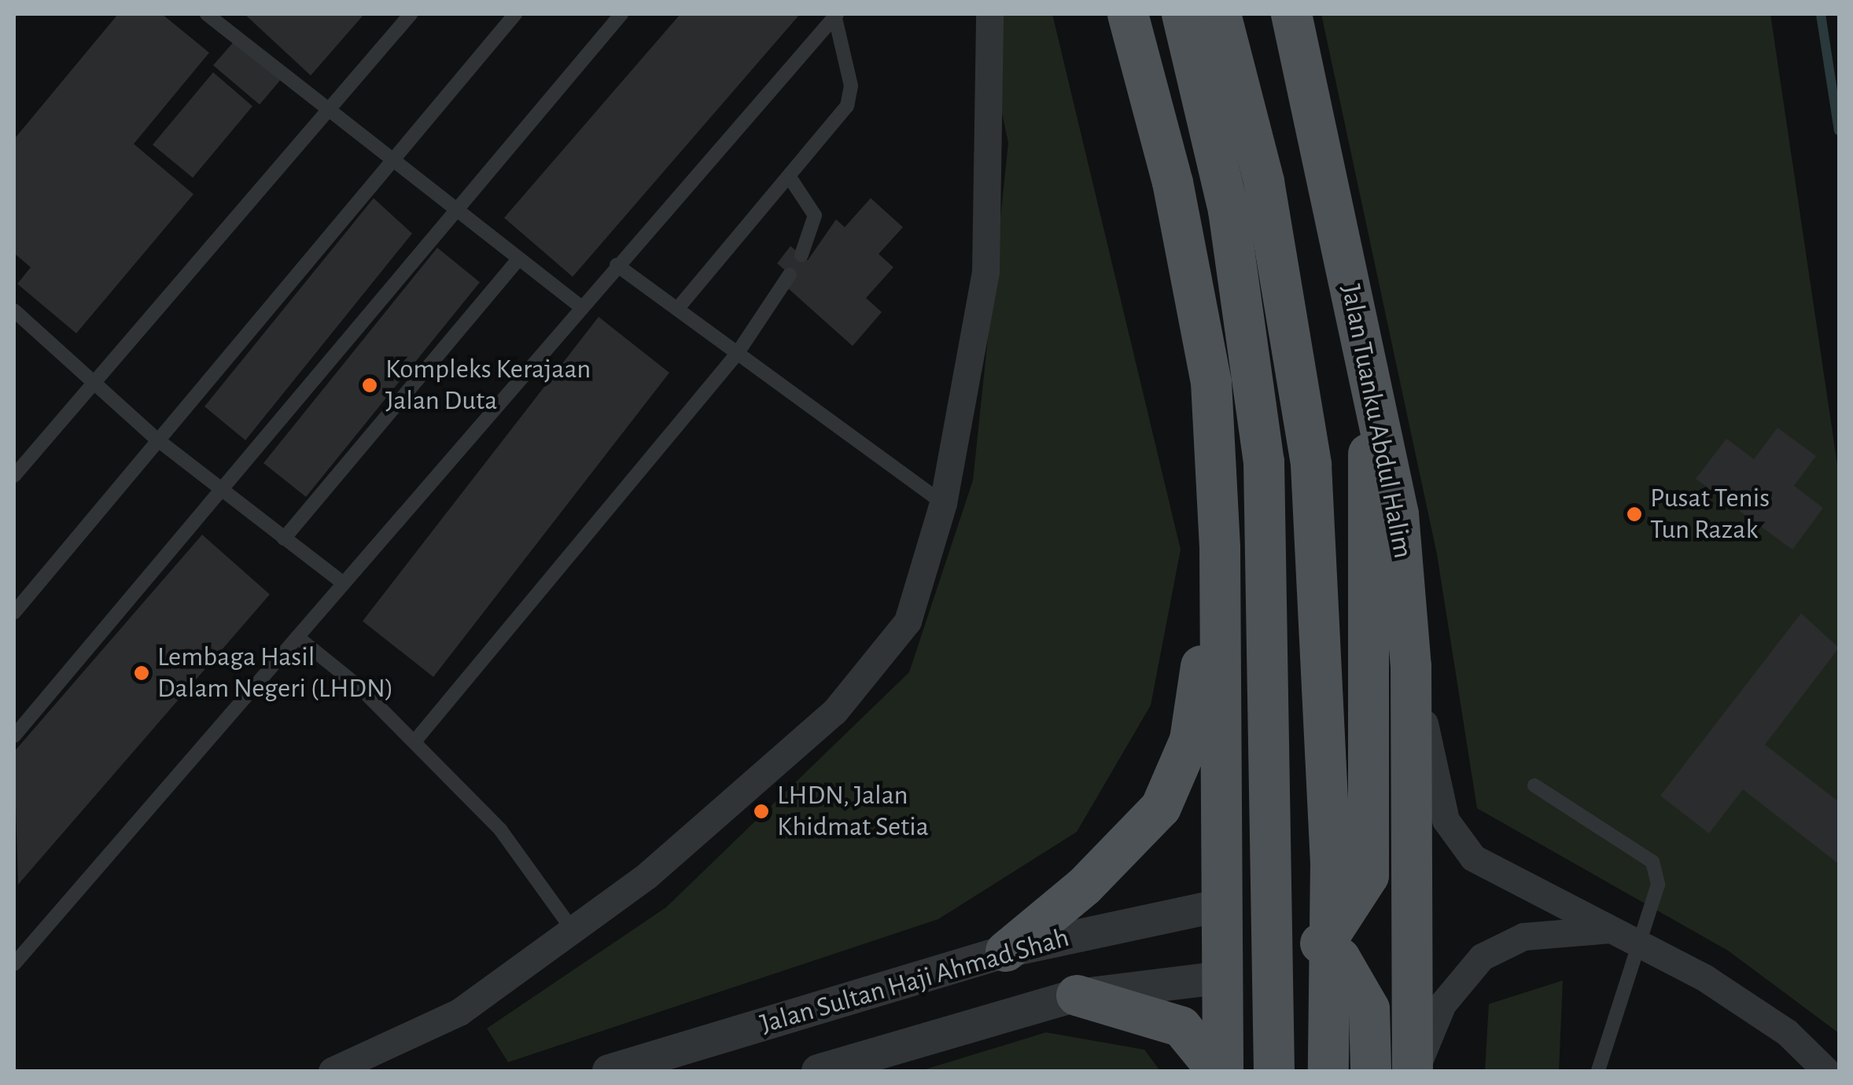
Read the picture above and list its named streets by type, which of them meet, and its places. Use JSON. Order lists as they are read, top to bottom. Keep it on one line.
{"streets":{"main road":["Jalan Tuanku Abdul Halim"],"street":["Jalan Sultan Haji Ahmad Shah"]},"places":["Kompleks Kerajaan Jalan Duta","Pusat Tenis Tun Razak","Lembaga Hasil Dalam Negeri (LHDN)","LHDN, Jalan Khidmat Setia"]}
